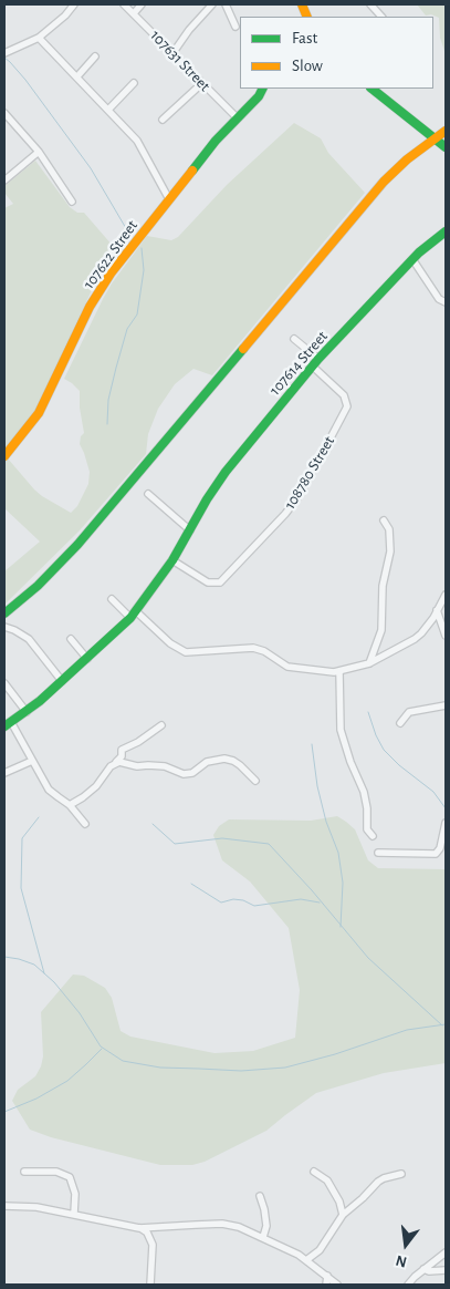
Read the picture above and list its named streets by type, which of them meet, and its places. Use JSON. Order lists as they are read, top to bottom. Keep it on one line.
{"streets":{"street":["107631 Street","107622 Street","107614 Street","108780 Street"]},"crossings":[["107631 Street","107622 Street"],["107614 Street","108780 Street"]],"legend":["Fast","Slow"],"north":"bottom"}
